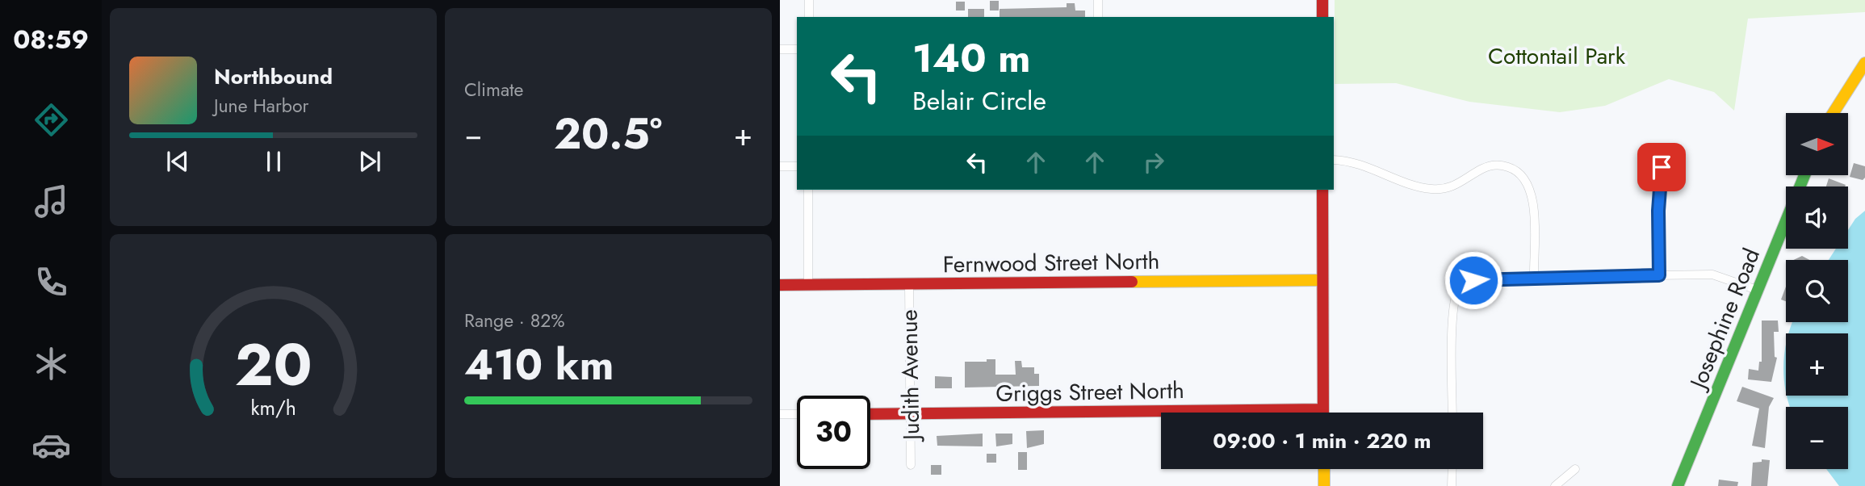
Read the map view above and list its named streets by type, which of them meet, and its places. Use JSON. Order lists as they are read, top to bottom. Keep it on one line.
{"streets":{"street":["Fernwood Street North","Josephine Road","Judith Avenue","Griggs Street North"]},"crossings":[["Fernwood Street North","Judith Avenue"],["Judith Avenue","Griggs Street North"]],"parks":["Cottontail Park"],"north":"right","page":{"tabs":"08:59","tile":["Climate",["Range · 82%","410 km"]],"turn":["140 m","Belair Circle"],"song":["Northbound","June Harbor"],"heat":["−","20.5°","+"],"map_buttons":["+","−"],"limit":"30","trip":"09:00 · 1 min · 220 m","gauge":["20","km/h"]}}
